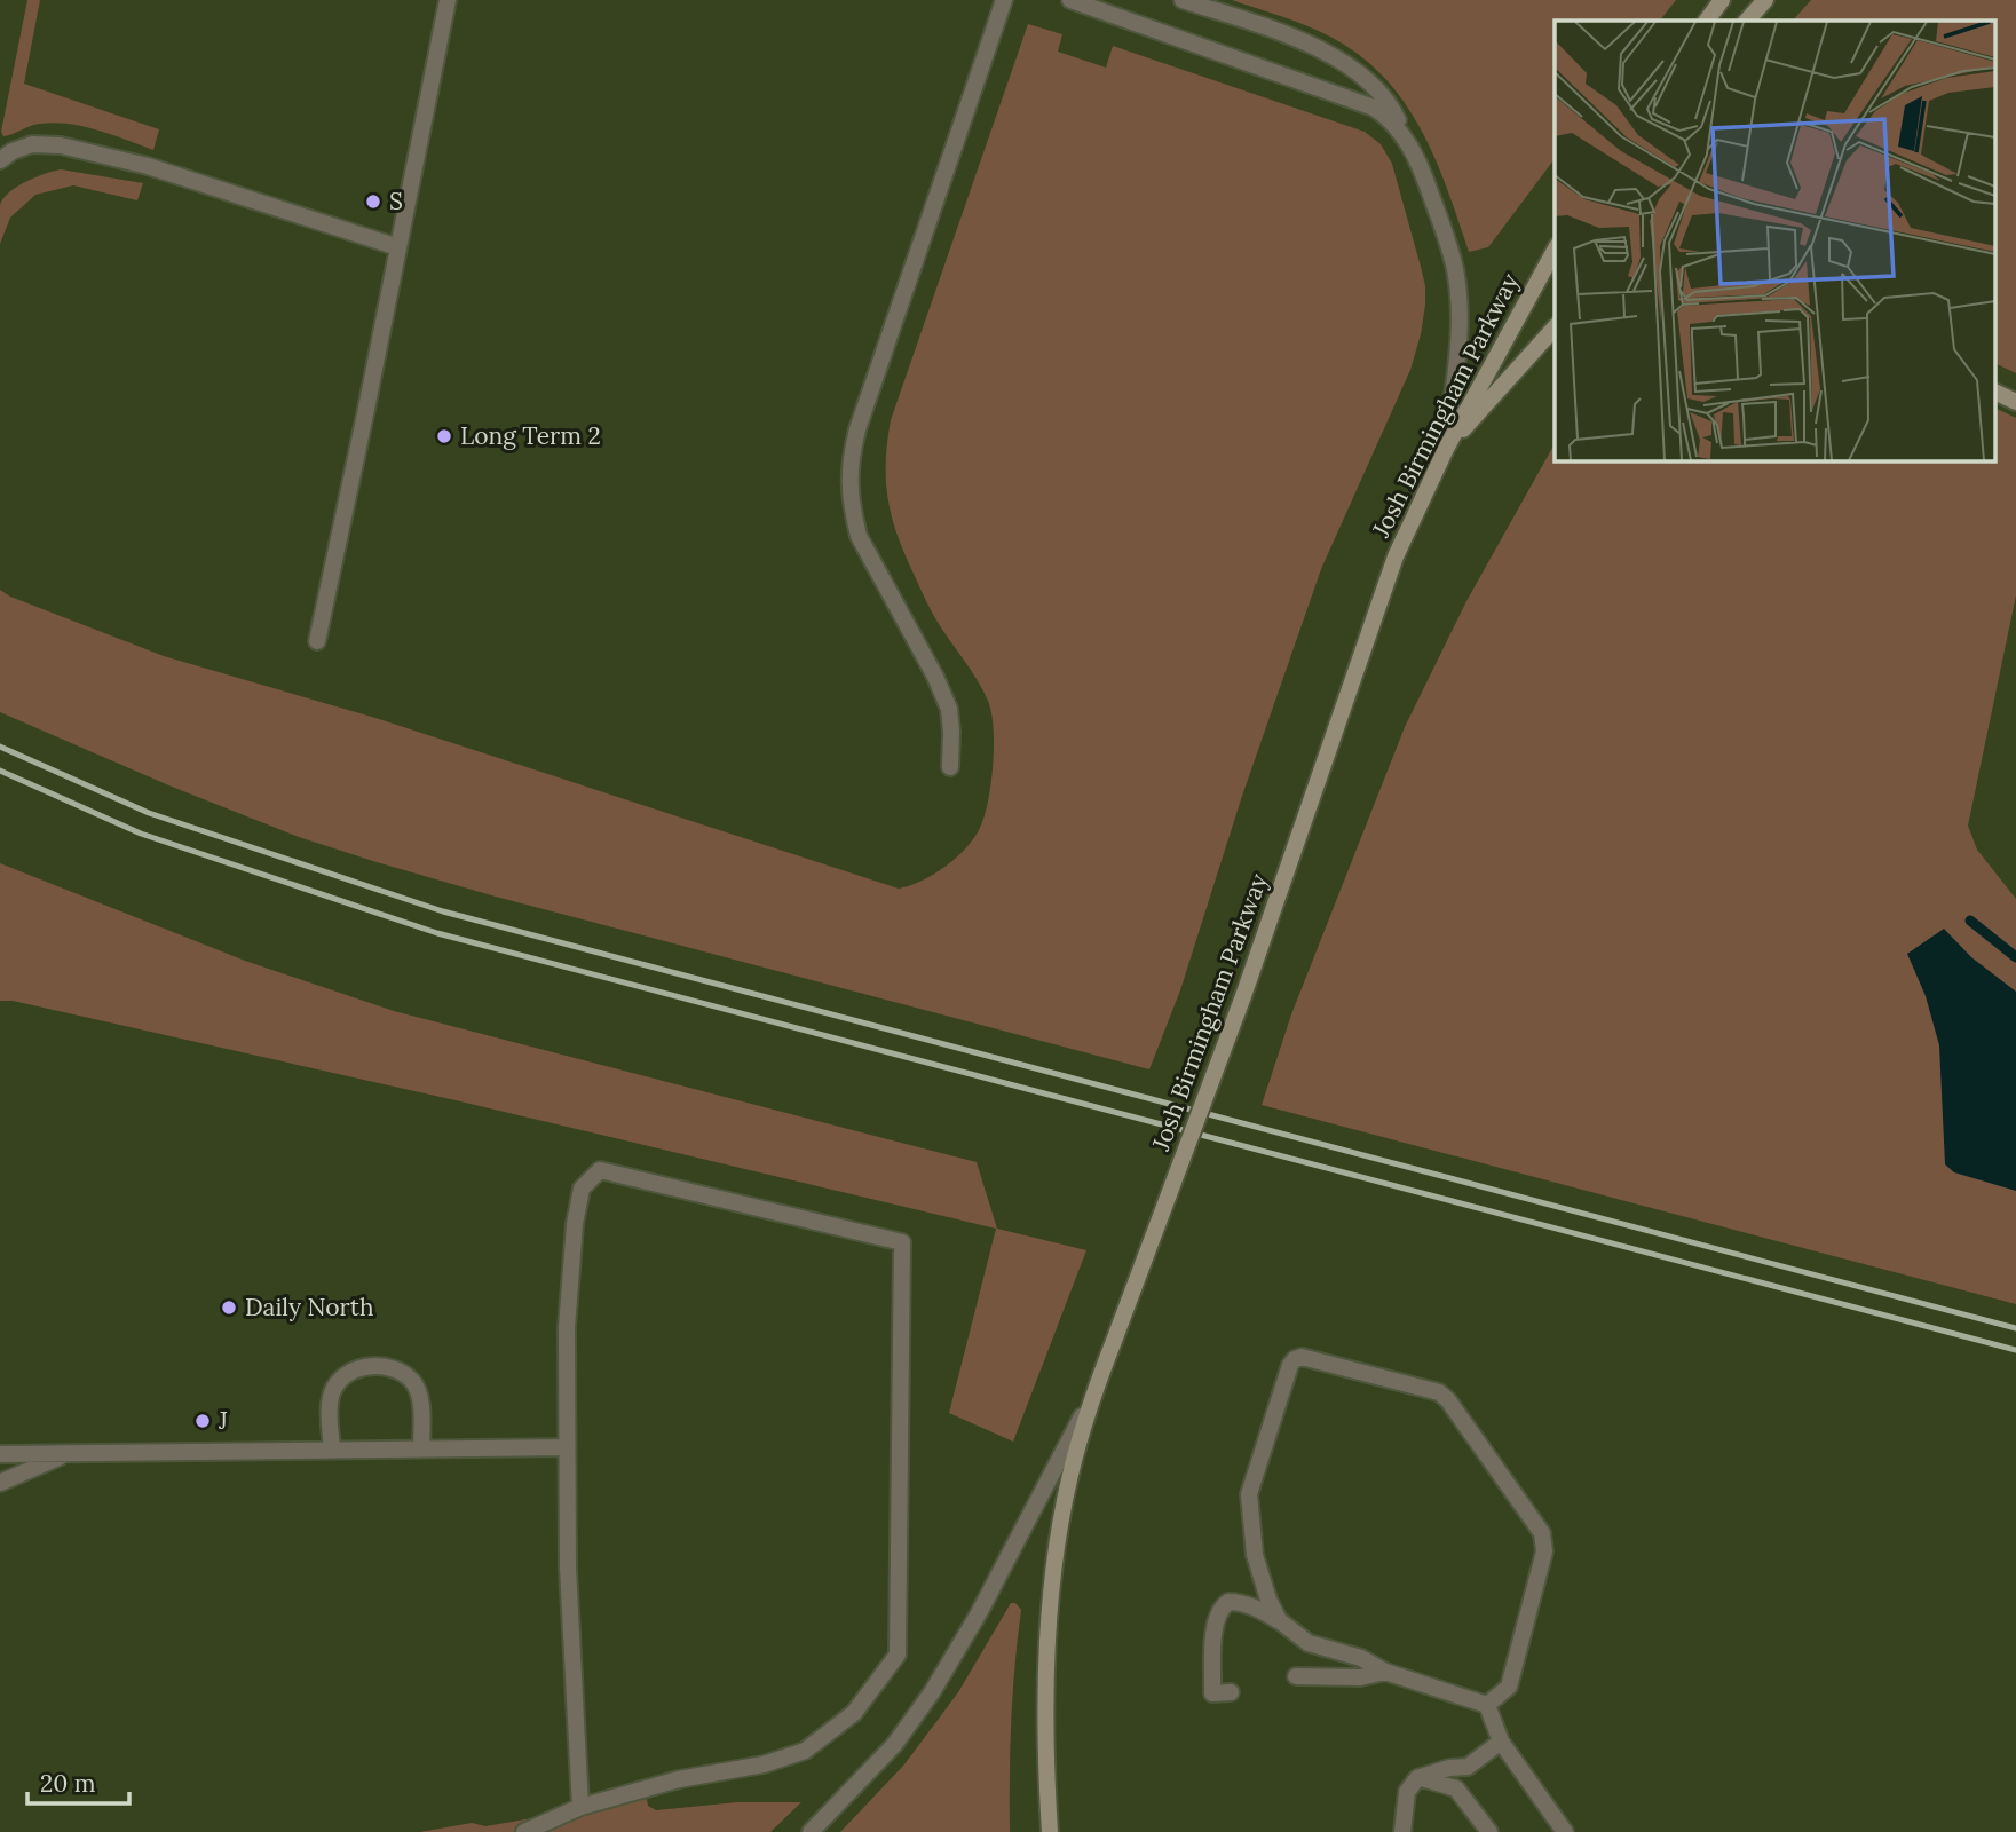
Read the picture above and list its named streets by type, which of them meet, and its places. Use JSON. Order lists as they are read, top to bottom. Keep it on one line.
{"streets":{"main road":["Josh Birmingham Parkway"]},"places":["S","Long Term 2","Daily North","J"],"scale_bar":"20 m"}
